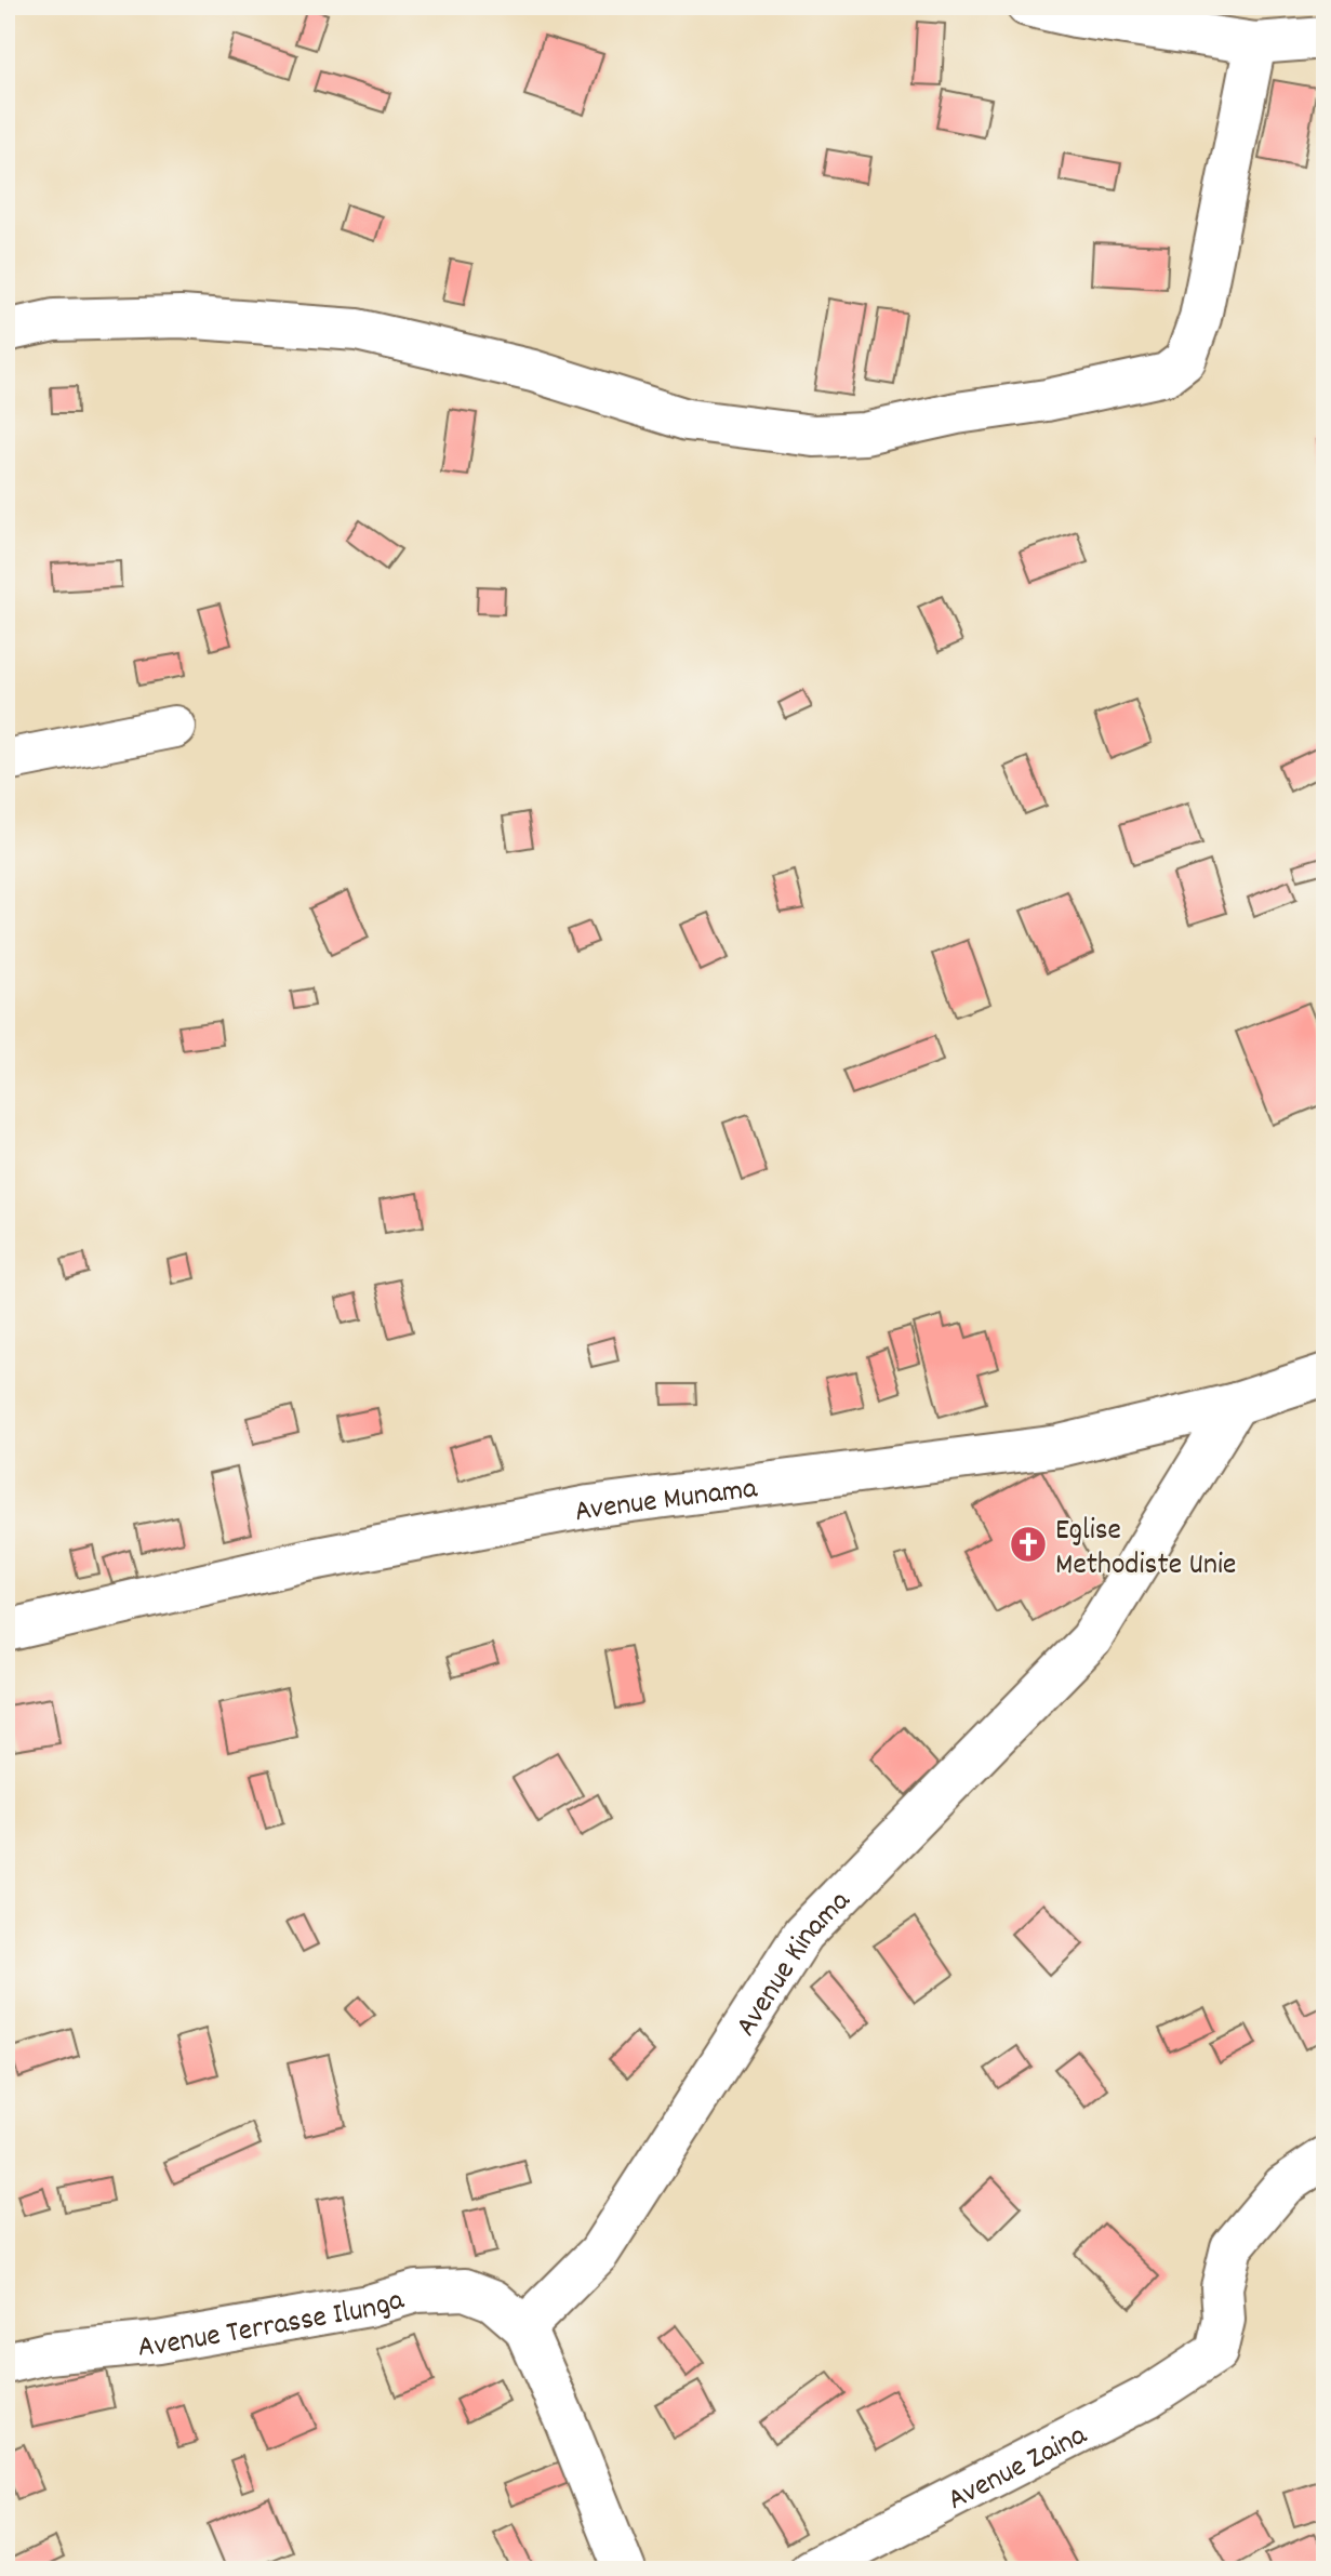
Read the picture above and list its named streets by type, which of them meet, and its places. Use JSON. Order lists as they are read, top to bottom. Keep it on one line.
{"streets":{"street":["Avenue Munama","Avenue Kinama","Avenue Terrasse Ilunga","Avenue Zaina"]},"crossings":[["Avenue Munama","Avenue Kinama"],["Avenue Kinama","Avenue Terrasse Ilunga"]],"places":{"church":["Eglise Methodiste Unie"]}}
